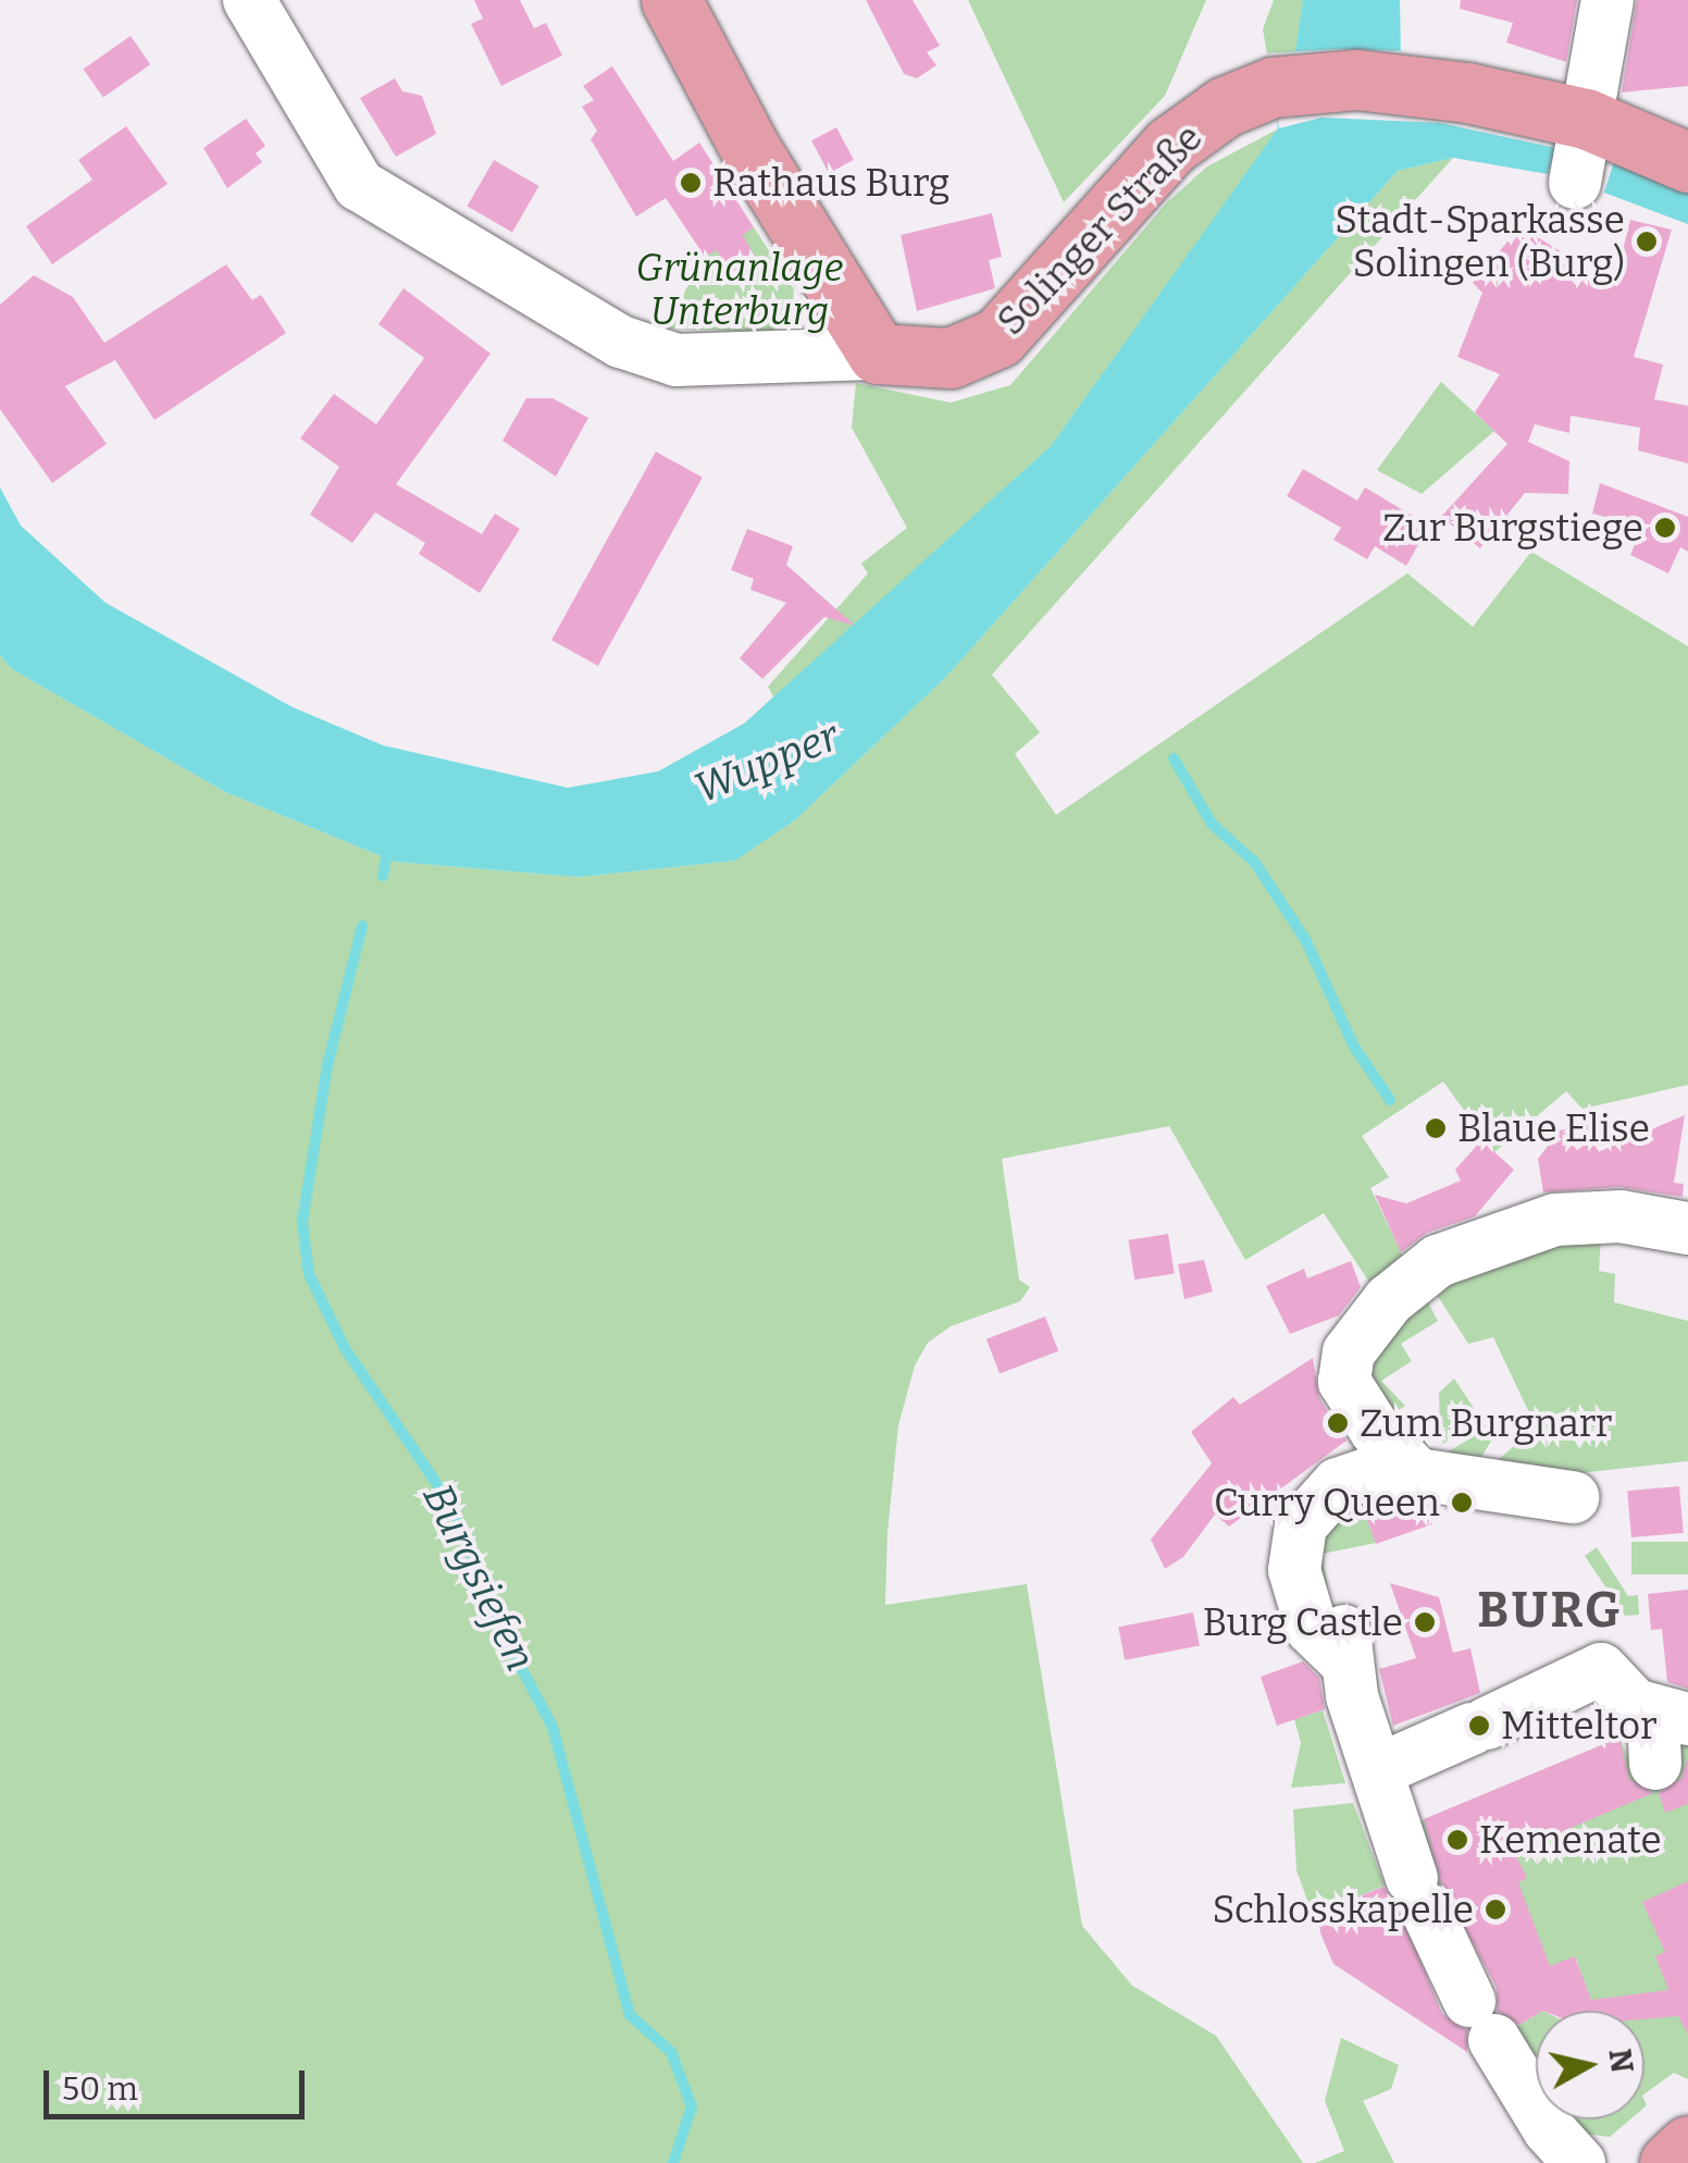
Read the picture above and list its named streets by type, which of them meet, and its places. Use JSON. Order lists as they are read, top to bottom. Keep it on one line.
{"streets":{"main road":["Solinger Straße"]},"districts":["BURG"],"water":["Wupper","Burgsiefen"],"parks":["Grünanlage Unterburg"],"places":["Rathaus Burg","Stadt-Sparkasse Solingen (Burg)","Zur Burgstiege","Blaue Elise","Zum Burgnarr","Curry Queen","Burg Castle","Mitteltor","Kemenate","Schlosskapelle"],"scale_bar":"50 m","north":"right"}
